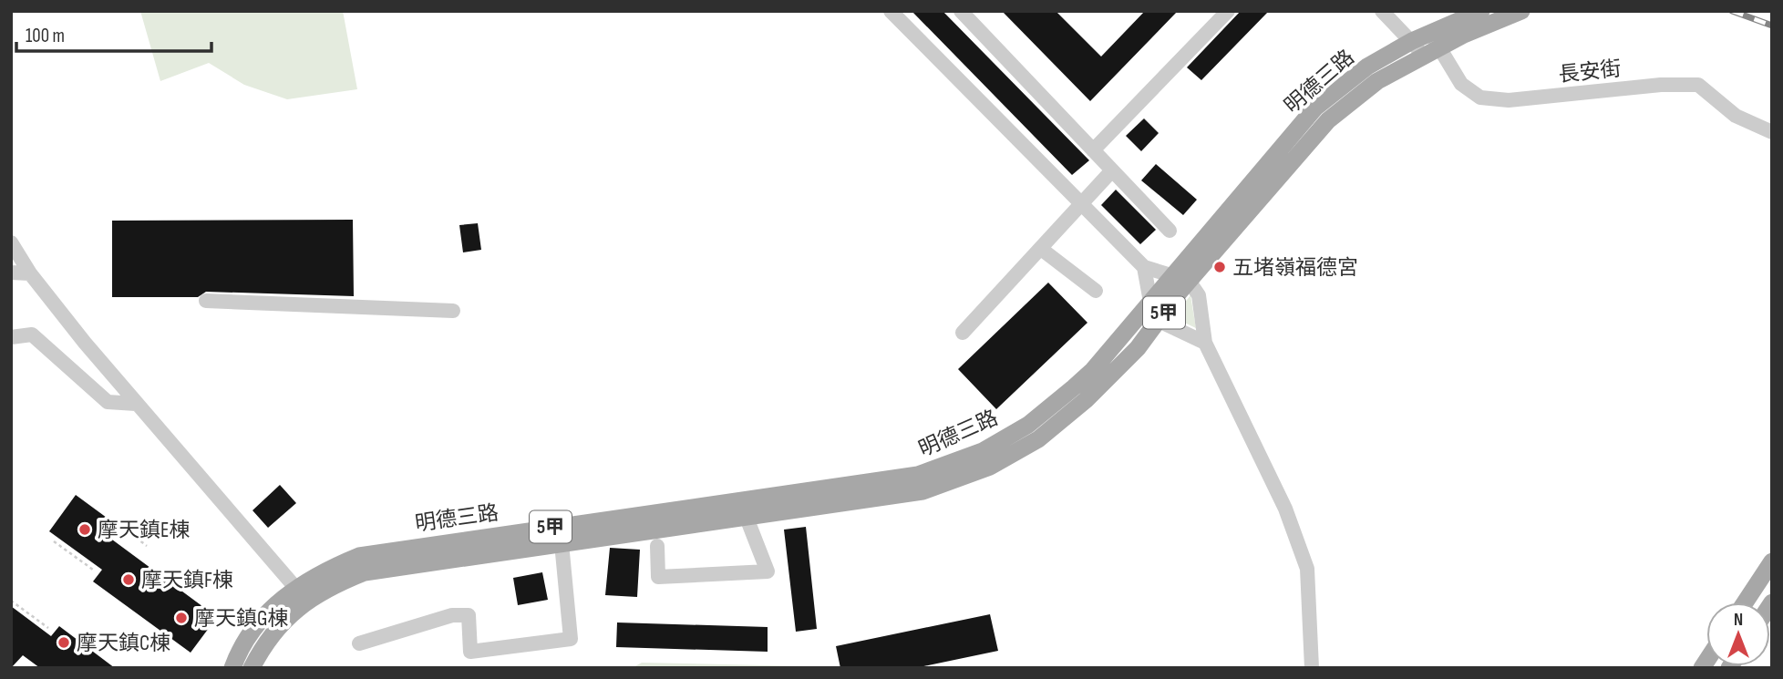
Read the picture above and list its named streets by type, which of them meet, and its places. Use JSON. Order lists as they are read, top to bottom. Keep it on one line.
{"streets":{"main road":["明德三路","5甲"],"street":["長安街"]},"crossings":[["長安街","明德三路"],["明德三路","5甲"]],"places":["五堵嶺福德宮","摩天鎮E棟","摩天鎮F棟","摩天鎮G棟","摩天鎮C棟"],"scale_bar":"100 m","north":"top"}
